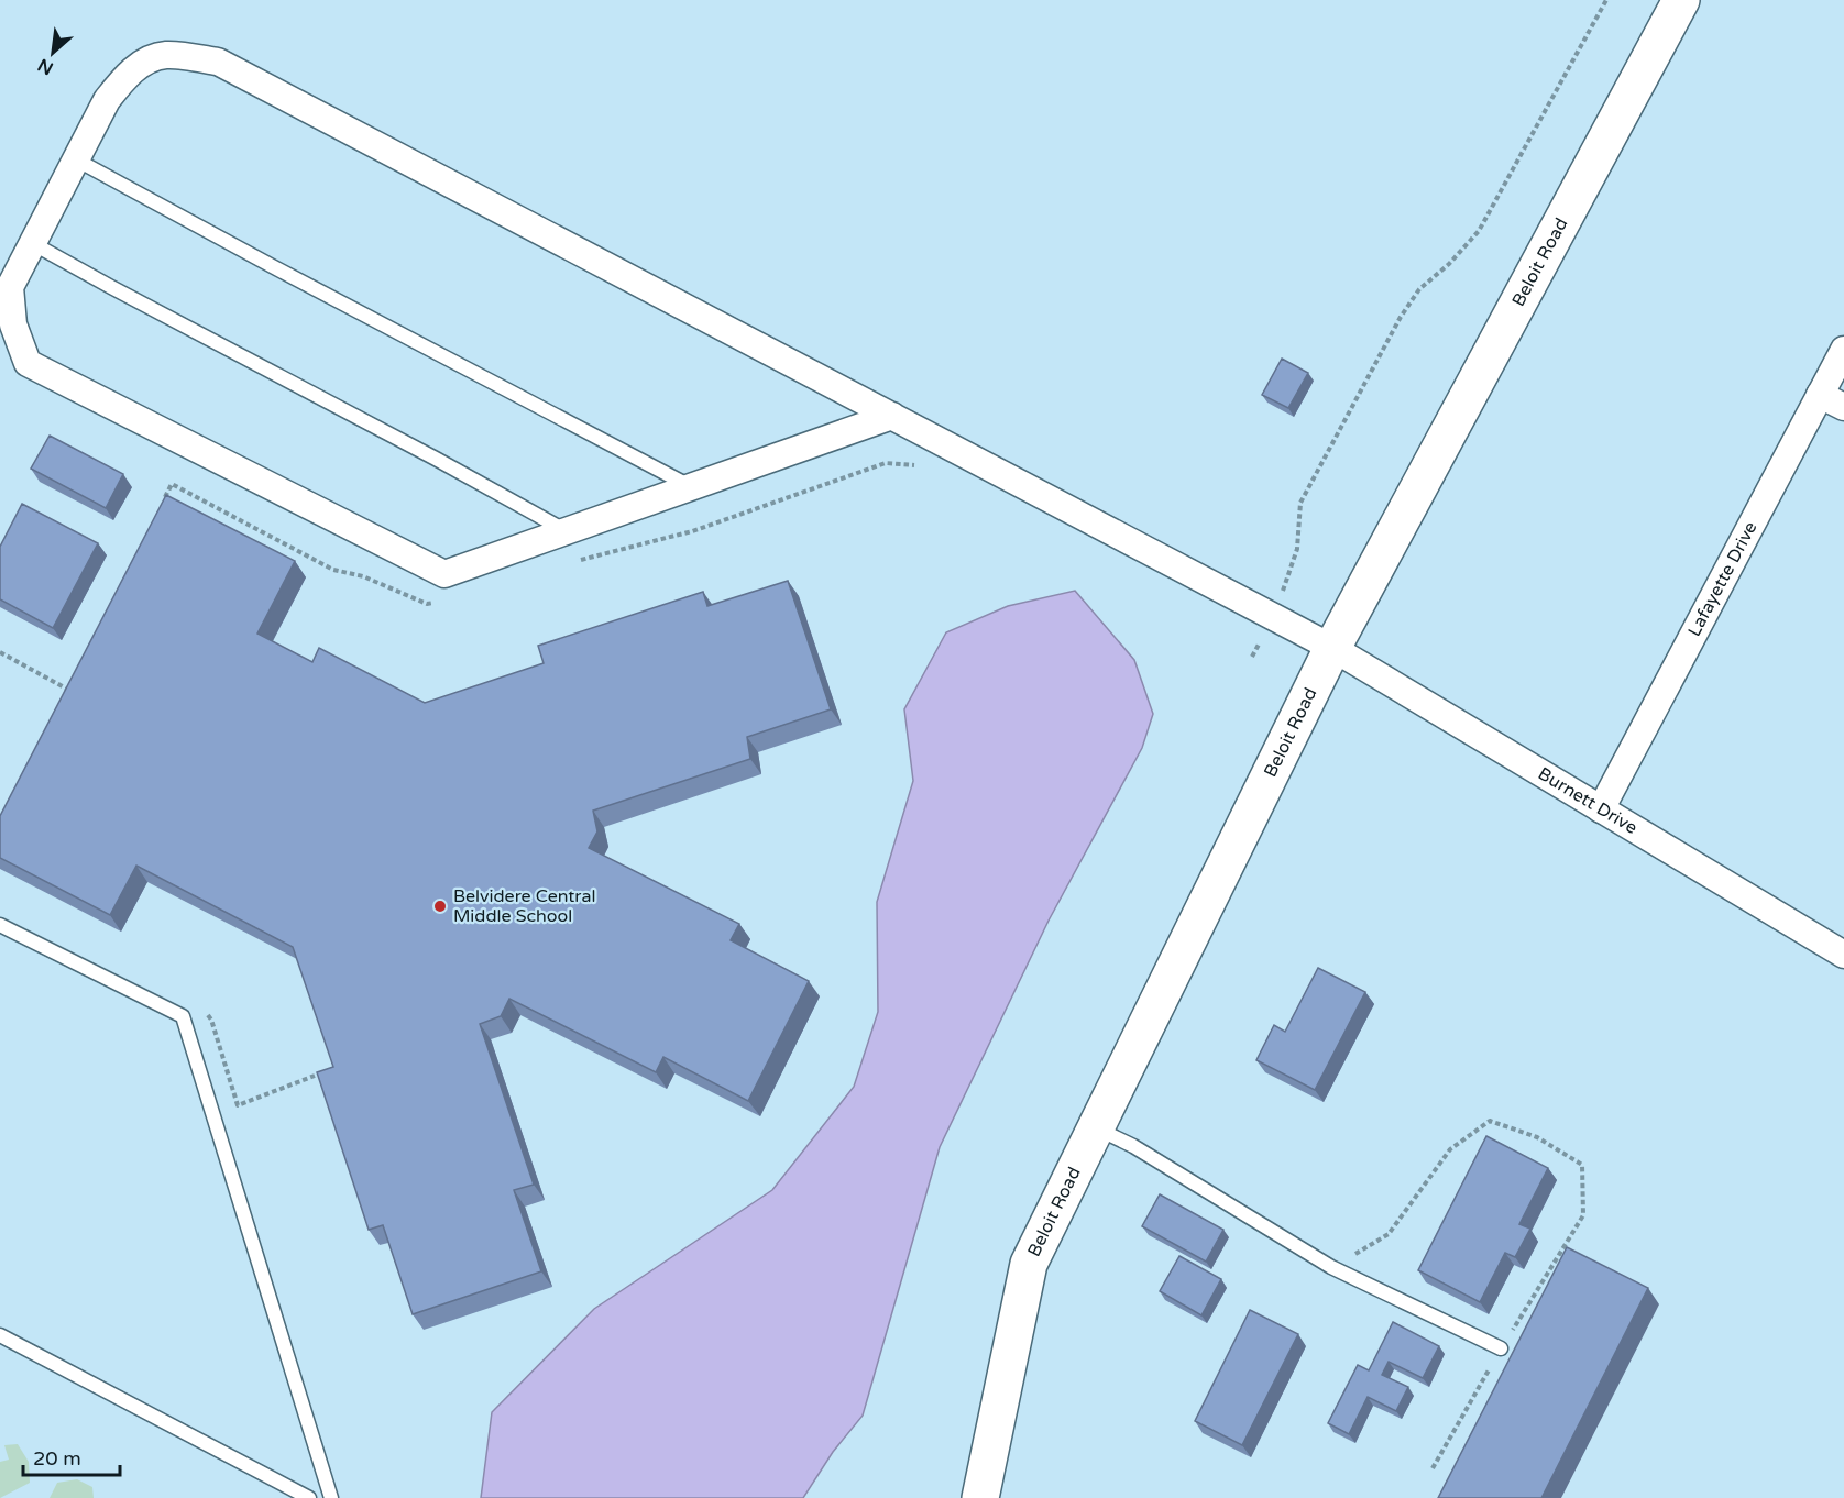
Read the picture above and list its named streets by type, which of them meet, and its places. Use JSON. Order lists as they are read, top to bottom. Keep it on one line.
{"streets":{"main road":["Beloit Road"],"street":["Lafayette Drive","Burnett Drive"]},"crossings":[["Beloit Road","Burnett Drive"],["Lafayette Drive","Burnett Drive"]],"places":["Belvidere Central Middle School"],"scale_bar":"20 m","north":"bottom left"}
